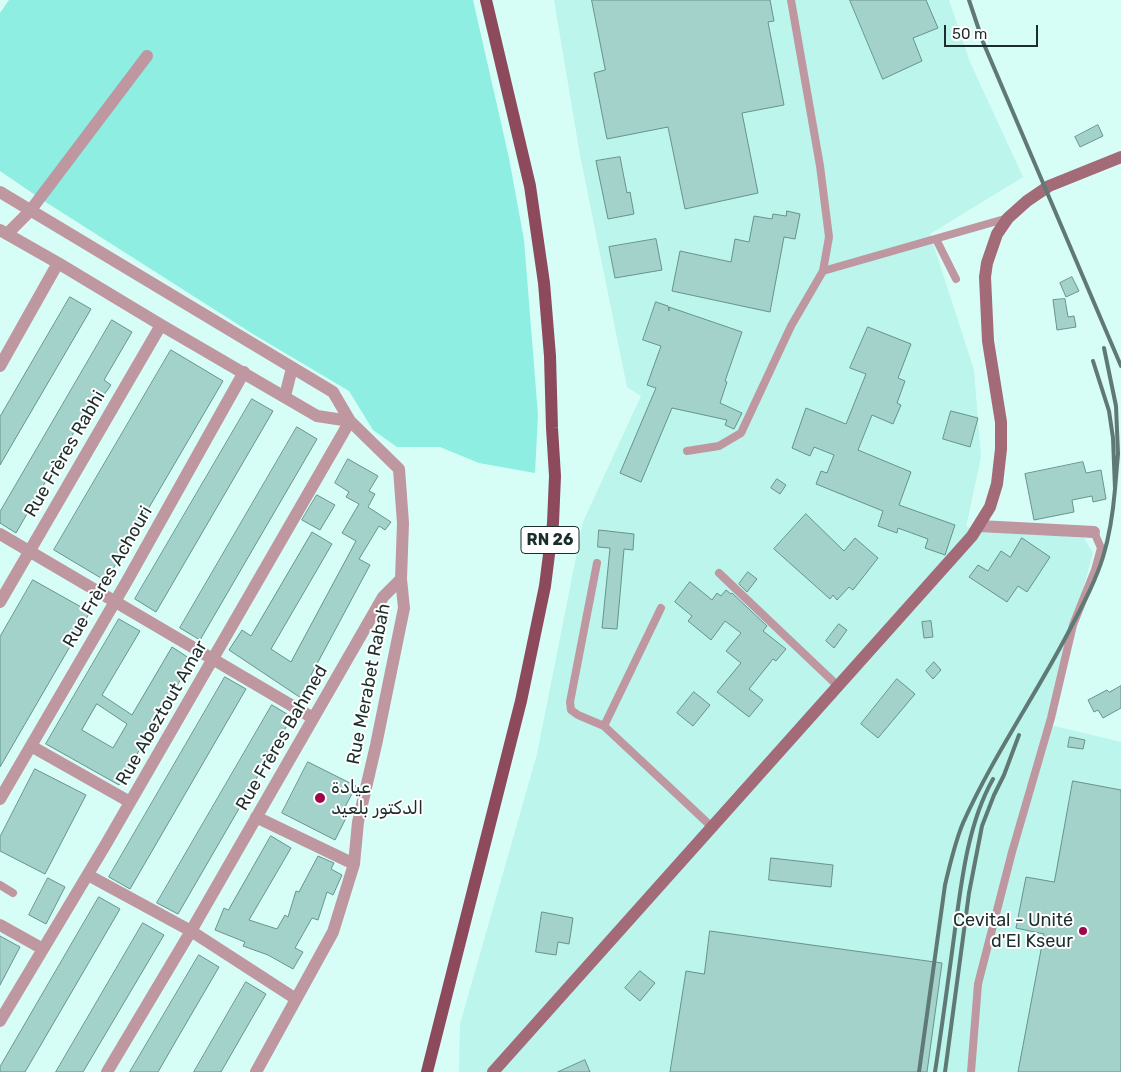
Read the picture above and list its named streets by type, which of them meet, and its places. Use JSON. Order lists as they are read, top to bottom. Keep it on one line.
{"streets":{"main road":["RN 26"],"street":["Rue Frères Rabhi","Rue Frères Achouri","Rue Merabet Rabah","Rue Abeztout Amar","Rue Frères Bahmed"]},"crossings":[["Rue Merabet Rabah","Rue Frères Bahmed"]],"places":["عيادة الدكتور بلعيد","Cevital - Unité d'El Kseur"],"scale_bar":"50 m"}
